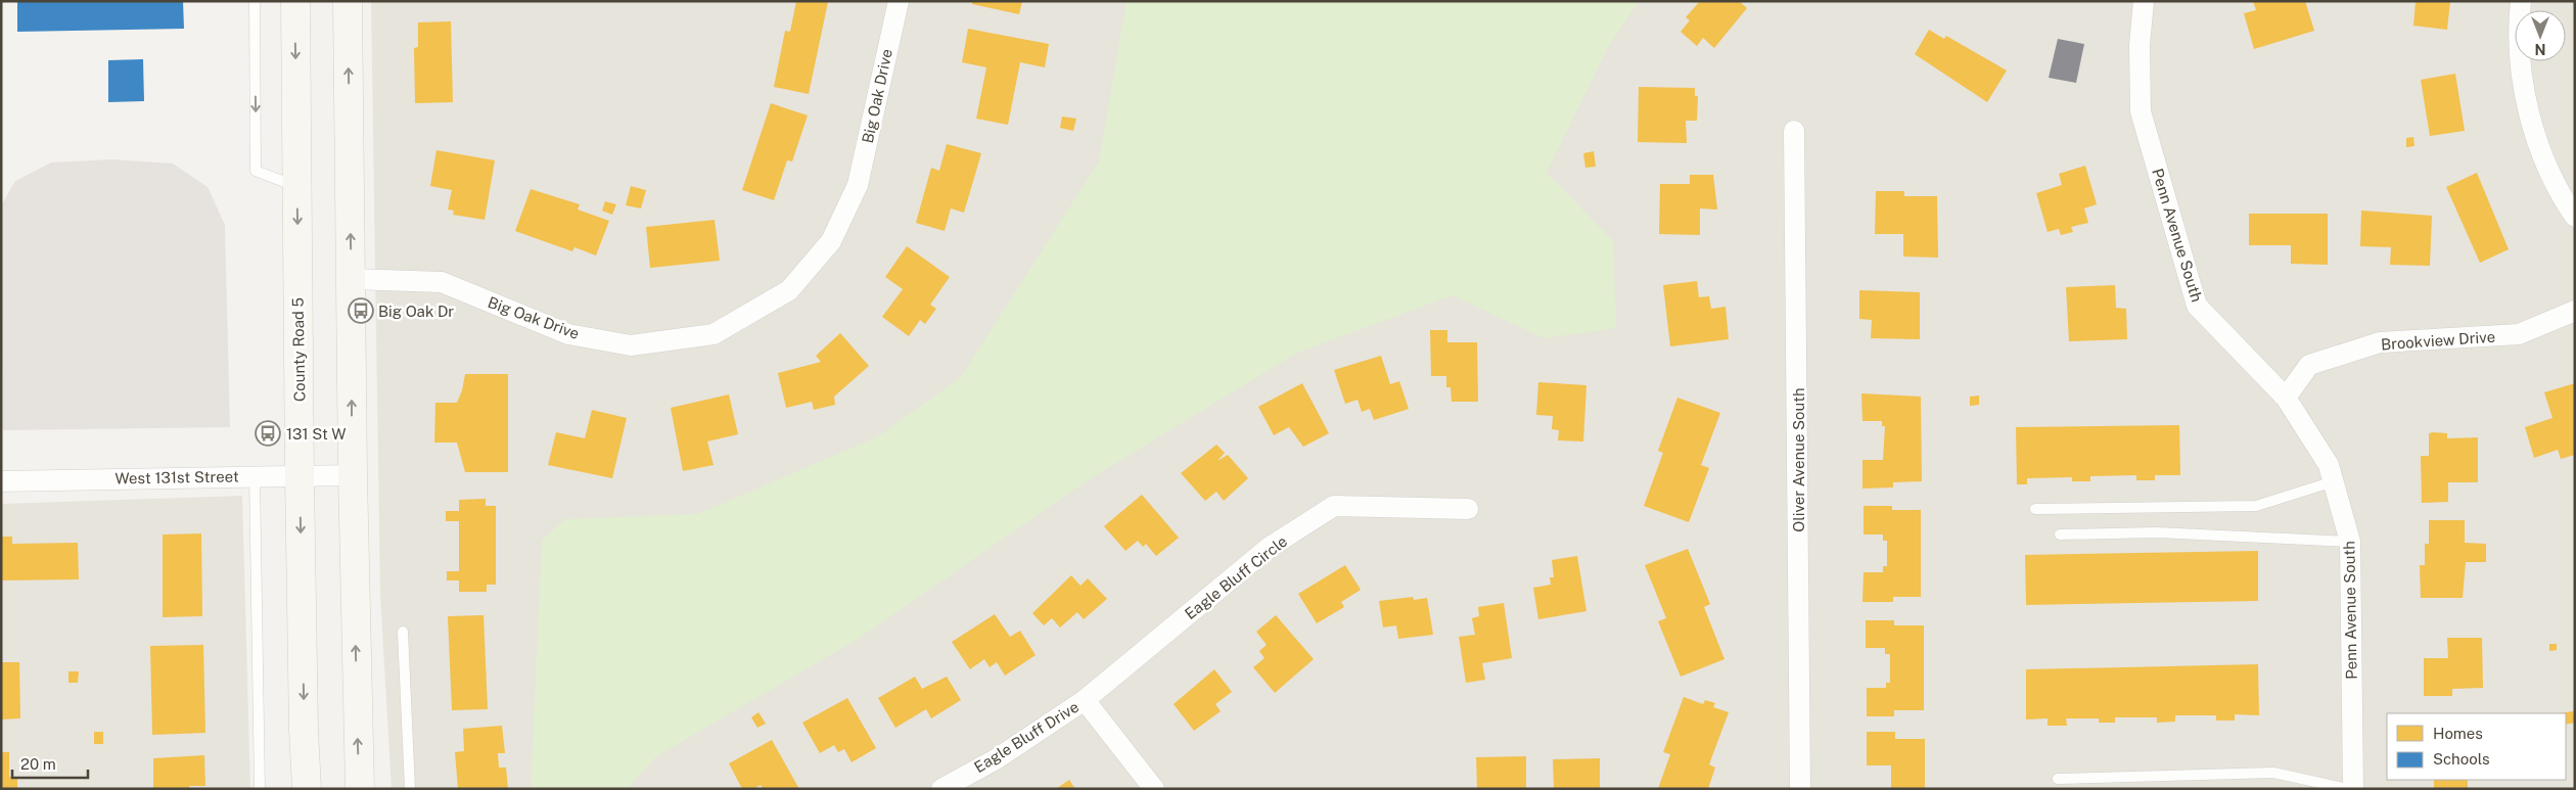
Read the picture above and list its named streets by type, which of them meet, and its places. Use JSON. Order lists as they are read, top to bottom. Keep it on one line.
{"streets":{"main road":["County Road 5"],"street":["Big Oak Drive","Penn Avenue South","Brookview Drive","Oliver Avenue South","West 131st Street","Eagle Bluff Circle","Eagle Bluff Drive"]},"crossings":[["Penn Avenue South","Brookview Drive"],["County Road 5","West 131st Street"],["Eagle Bluff Circle","Eagle Bluff Drive"]],"places":{"bus stop":["Big Oak Dr","131 St W"]},"legend":["Homes","Schools"],"scale_bar":"20 m","north":"bottom"}
